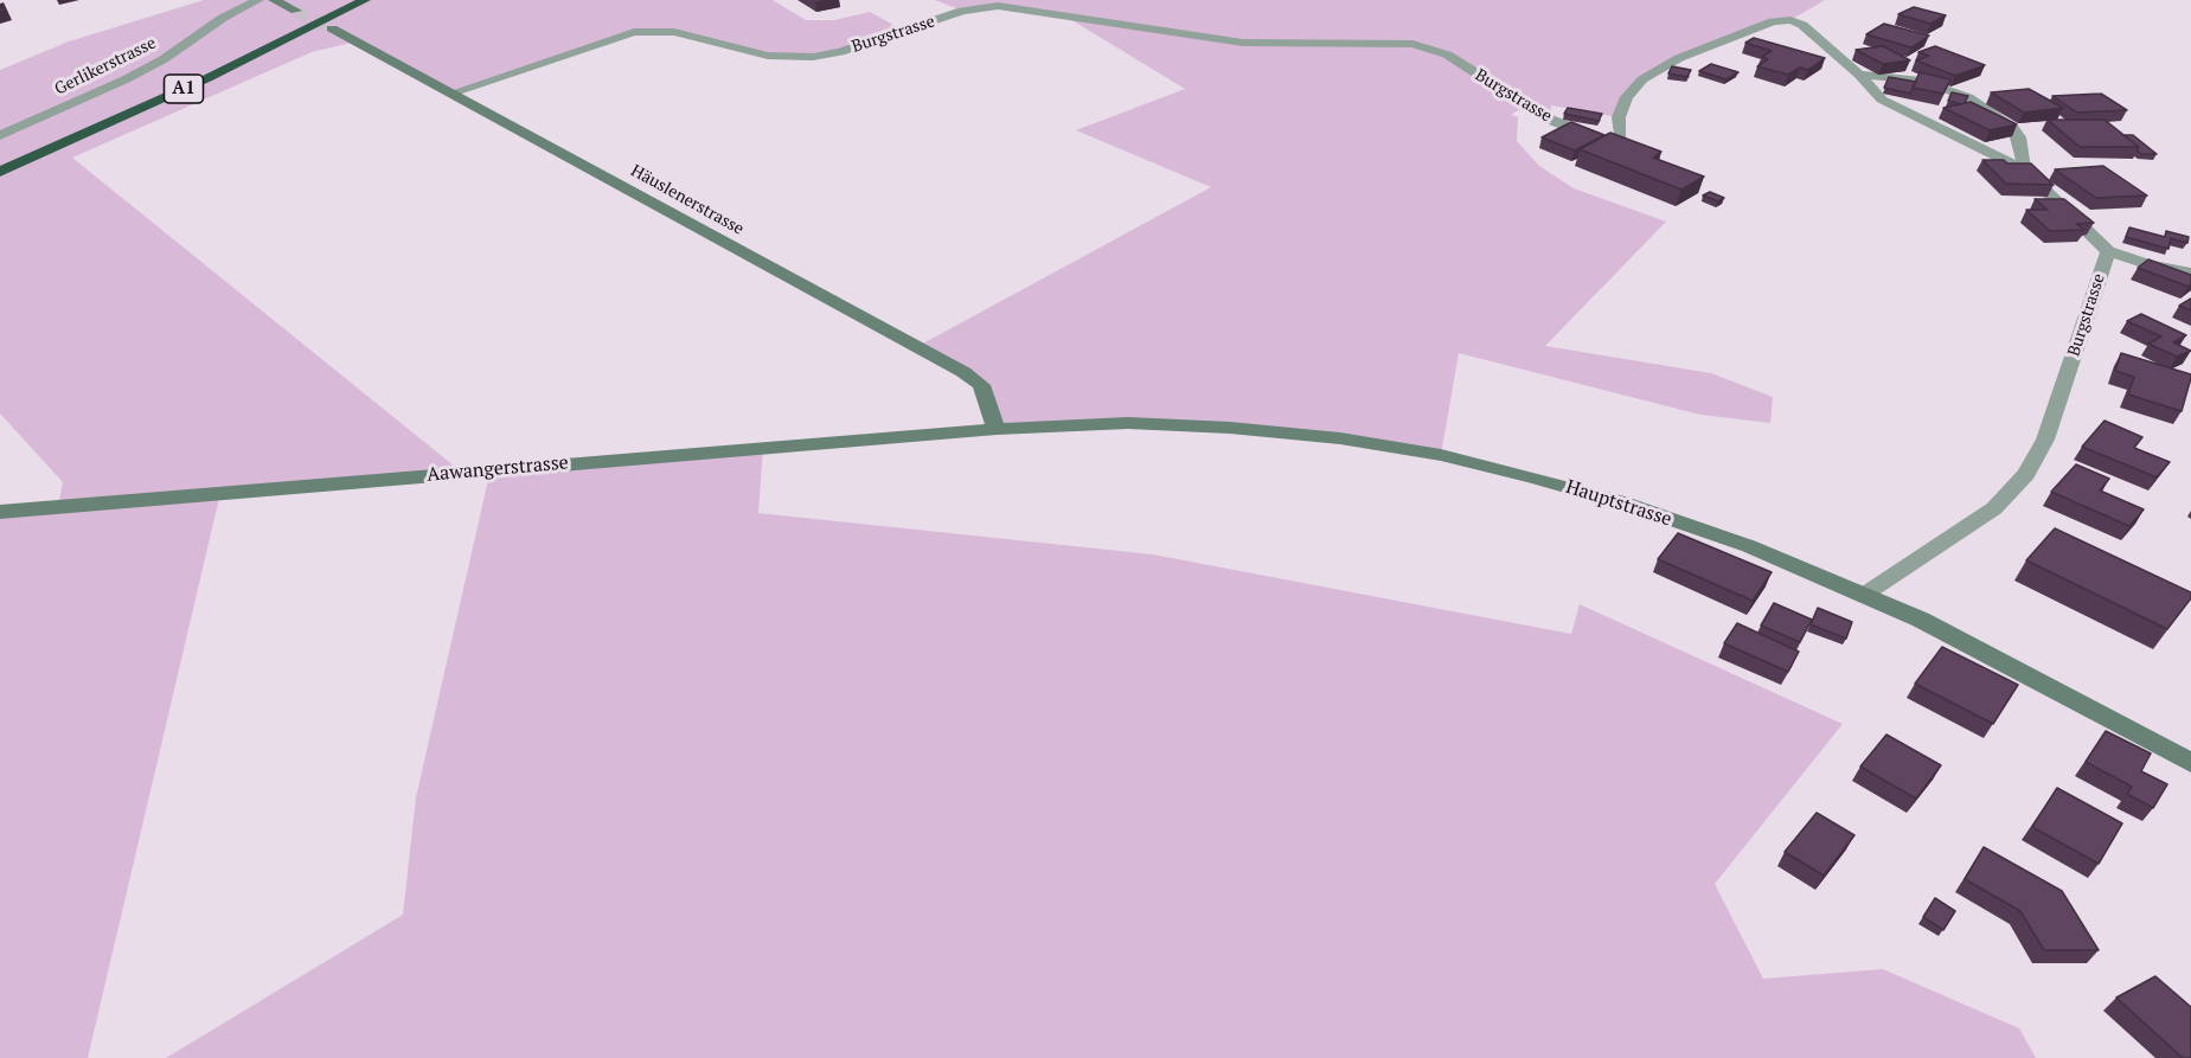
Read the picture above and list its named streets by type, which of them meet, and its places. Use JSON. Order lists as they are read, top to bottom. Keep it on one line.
{"streets":{"highway":["A1"],"street":["Burgstrasse","Gerlikerstrasse","Häuslenerstrasse","Aawangerstrasse","Hauptstrasse"]},"crossings":[["Burgstrasse","Häuslenerstrasse"],["Burgstrasse","Hauptstrasse"],["Häuslenerstrasse","Aawangerstrasse"],["Häuslenerstrasse","Hauptstrasse"],["Aawangerstrasse","Hauptstrasse"]]}
